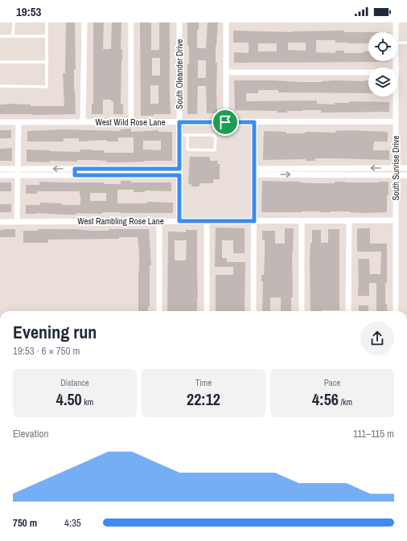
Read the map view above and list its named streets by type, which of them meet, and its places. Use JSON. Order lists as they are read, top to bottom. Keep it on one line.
{"streets":{"street":["South Oleander Drive","West Wild Rose Lane","South Sunrise Drive","West Rambling Rose Lane"]},"crossings":[["South Oleander Drive","West Wild Rose Lane"],["South Oleander Drive","West Rambling Rose Lane"],["West Wild Rose Lane","South Sunrise Drive"],["South Sunrise Drive","West Rambling Rose Lane"]],"page":{"status":"19:53","heading":["Evening run","19:53 · 6 × 750 m"],"stats":[["Distance","4.50 km"],["Time","22:12"],["Pace","4:56 /km"]],"chart":["Elevation","111–115 m"],"list":[{"name":"750 m","note":"4:35"}]}}
